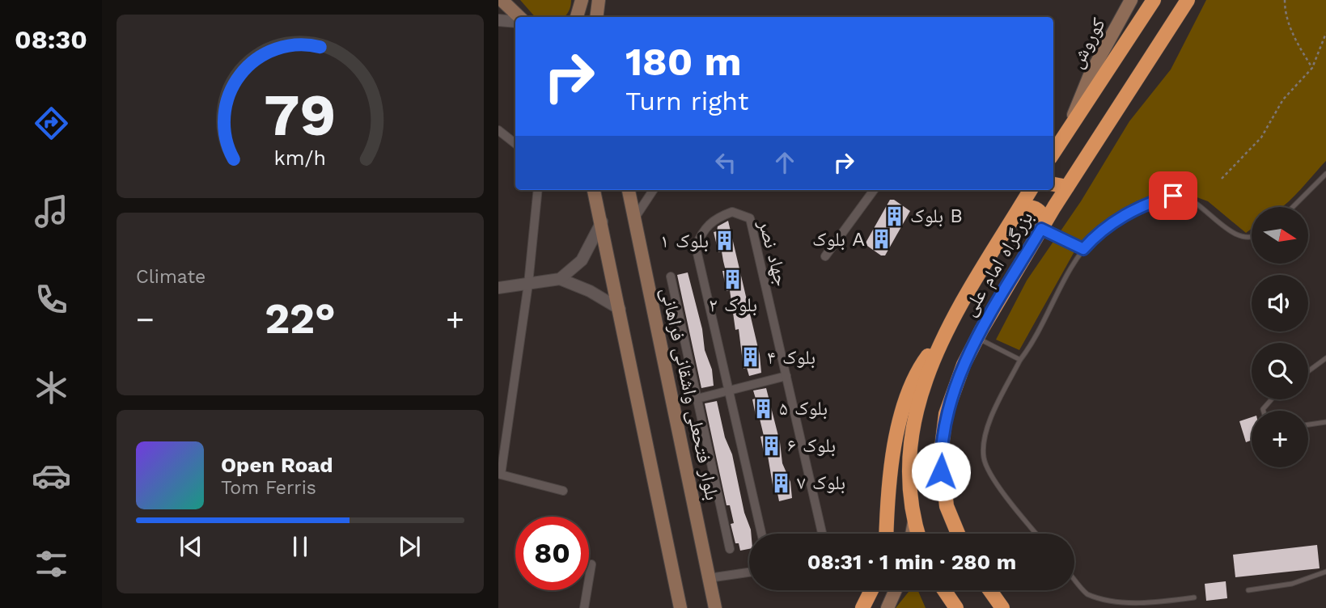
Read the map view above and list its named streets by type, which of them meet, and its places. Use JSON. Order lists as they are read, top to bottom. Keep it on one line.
{"streets":{"highway":["بزرگراه امام علی"],"main road":["کوروش","بلوار فتحعلی واشقانی فراهانی"],"street":["جهاد نصر"]},"places":{"building":["بلوک B","بلوک A","بلوک ۱","بلوک ۲","بلوک ۴","بلوک ۵","بلوک ۶","بلوک ۷"]},"north":"right","page":{"tabs":"08:30","turn":["180 m","Turn right"],"map_buttons":"+","tile":"Climate","heat":["−","22°","+"],"song":["Open Road","Tom Ferris"],"limit":"80","trip":"08:31 · 1 min · 280 m","gauge":["79","km/h"]}}
